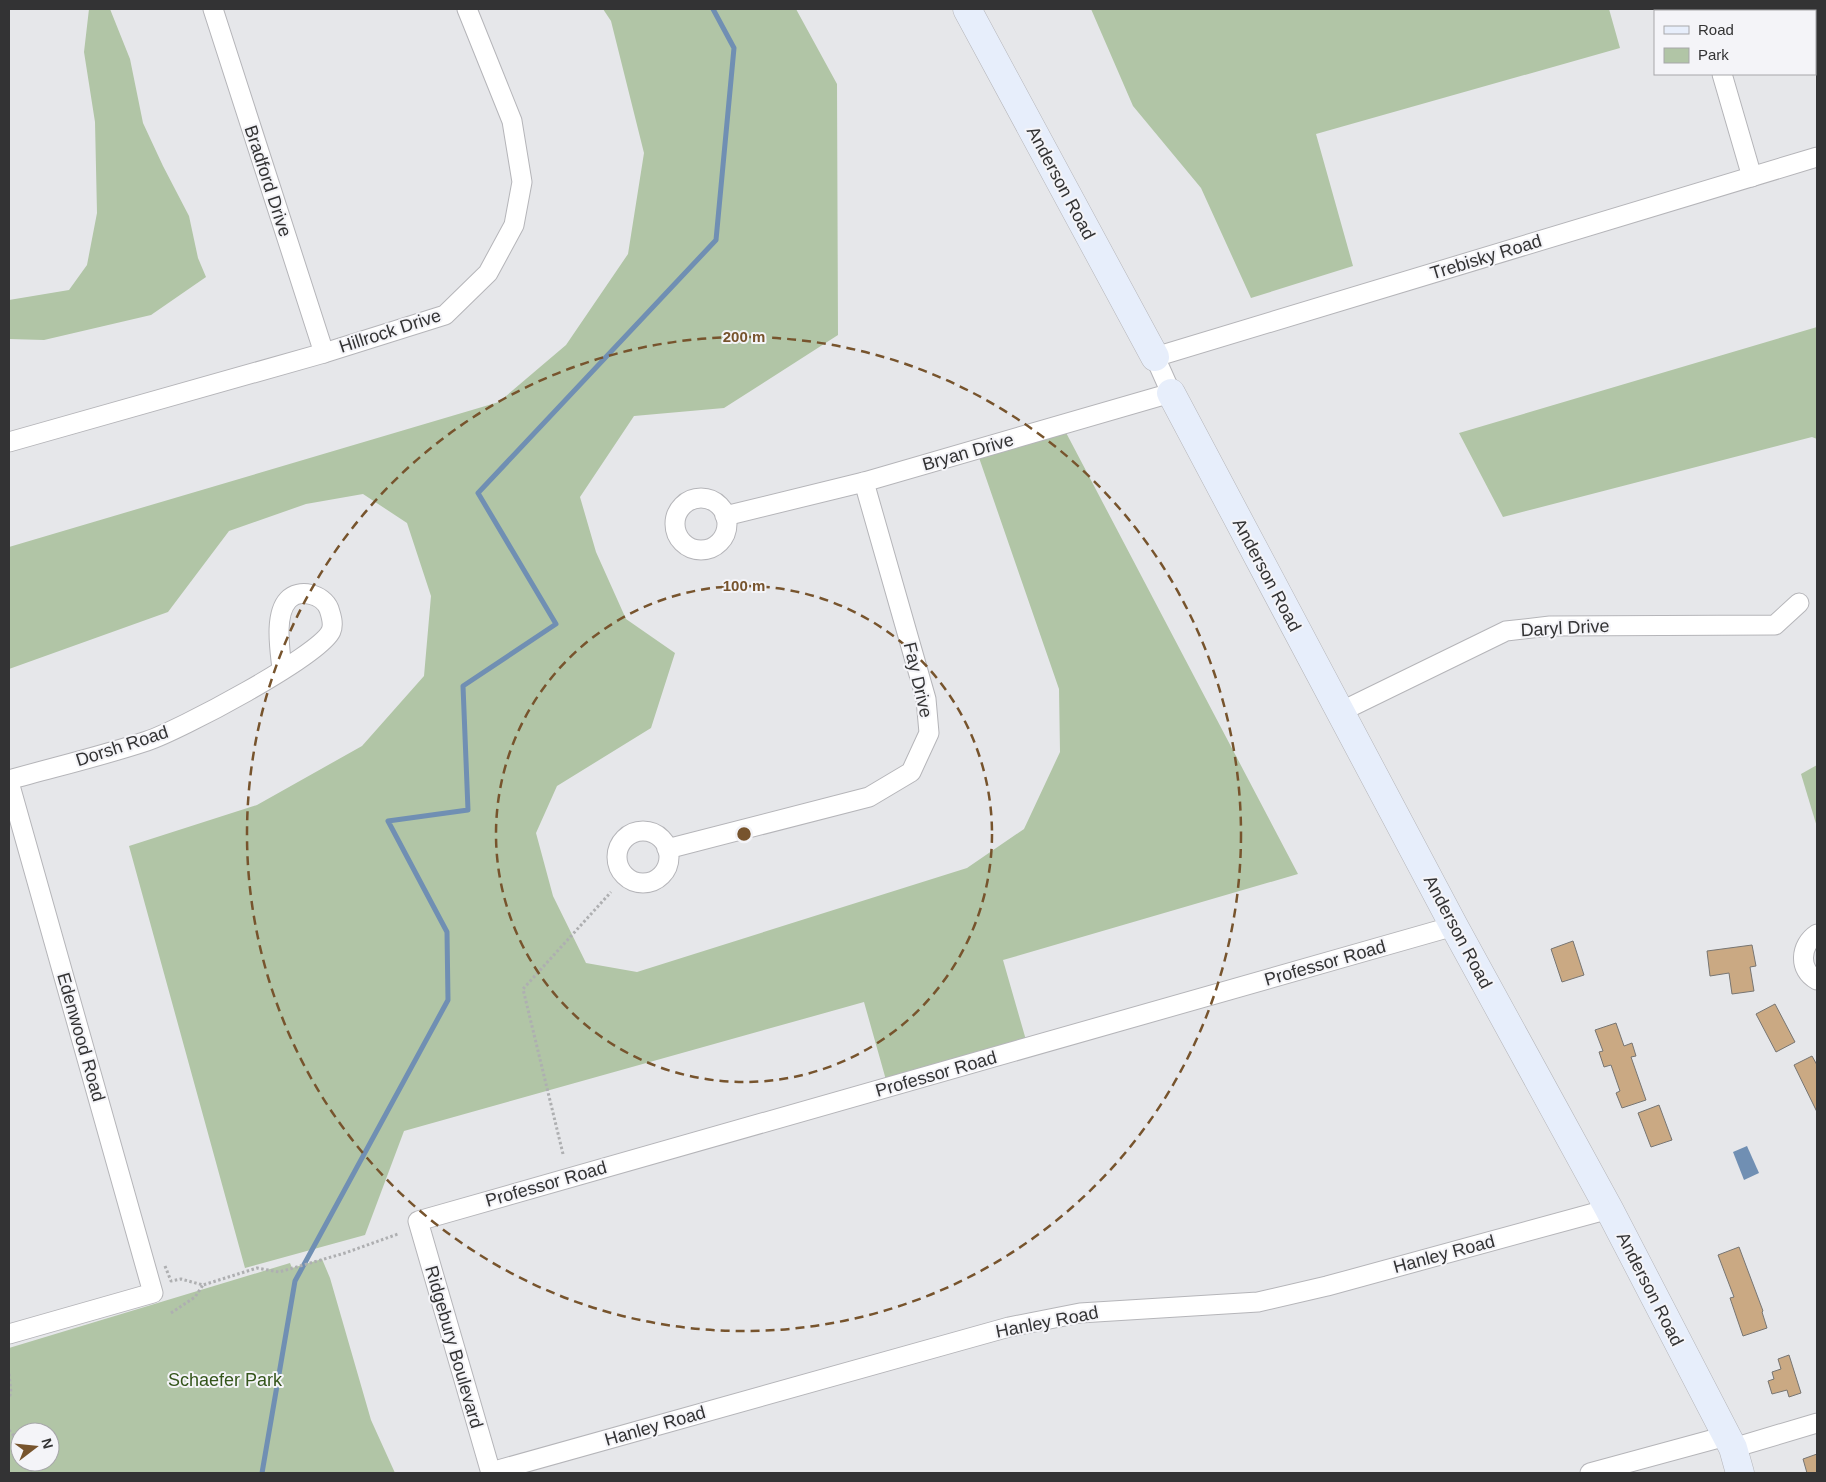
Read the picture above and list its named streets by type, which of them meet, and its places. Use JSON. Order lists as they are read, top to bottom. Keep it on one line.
{"streets":{"street":["Bradford Drive","Anderson Road","Trebisky Road","Hillrock Drive","Bryan Drive","Daryl Drive","Fay Drive","Dorsh Road","Professor Road","Edenwood Road","Hanley Road","Ridgebury Boulevard"]},"crossings":[["Bradford Drive","Hillrock Drive"],["Anderson Road","Trebisky Road"],["Anderson Road","Bryan Drive"],["Anderson Road","Daryl Drive"],["Anderson Road","Professor Road"],["Anderson Road","Hanley Road"],["Bryan Drive","Fay Drive"],["Dorsh Road","Edenwood Road"],["Professor Road","Ridgebury Boulevard"],["Hanley Road","Ridgebury Boulevard"]],"parks":["Schaefer Park"],"legend":["Road","Park"],"north":"right","rings":["200 m","100 m"]}
